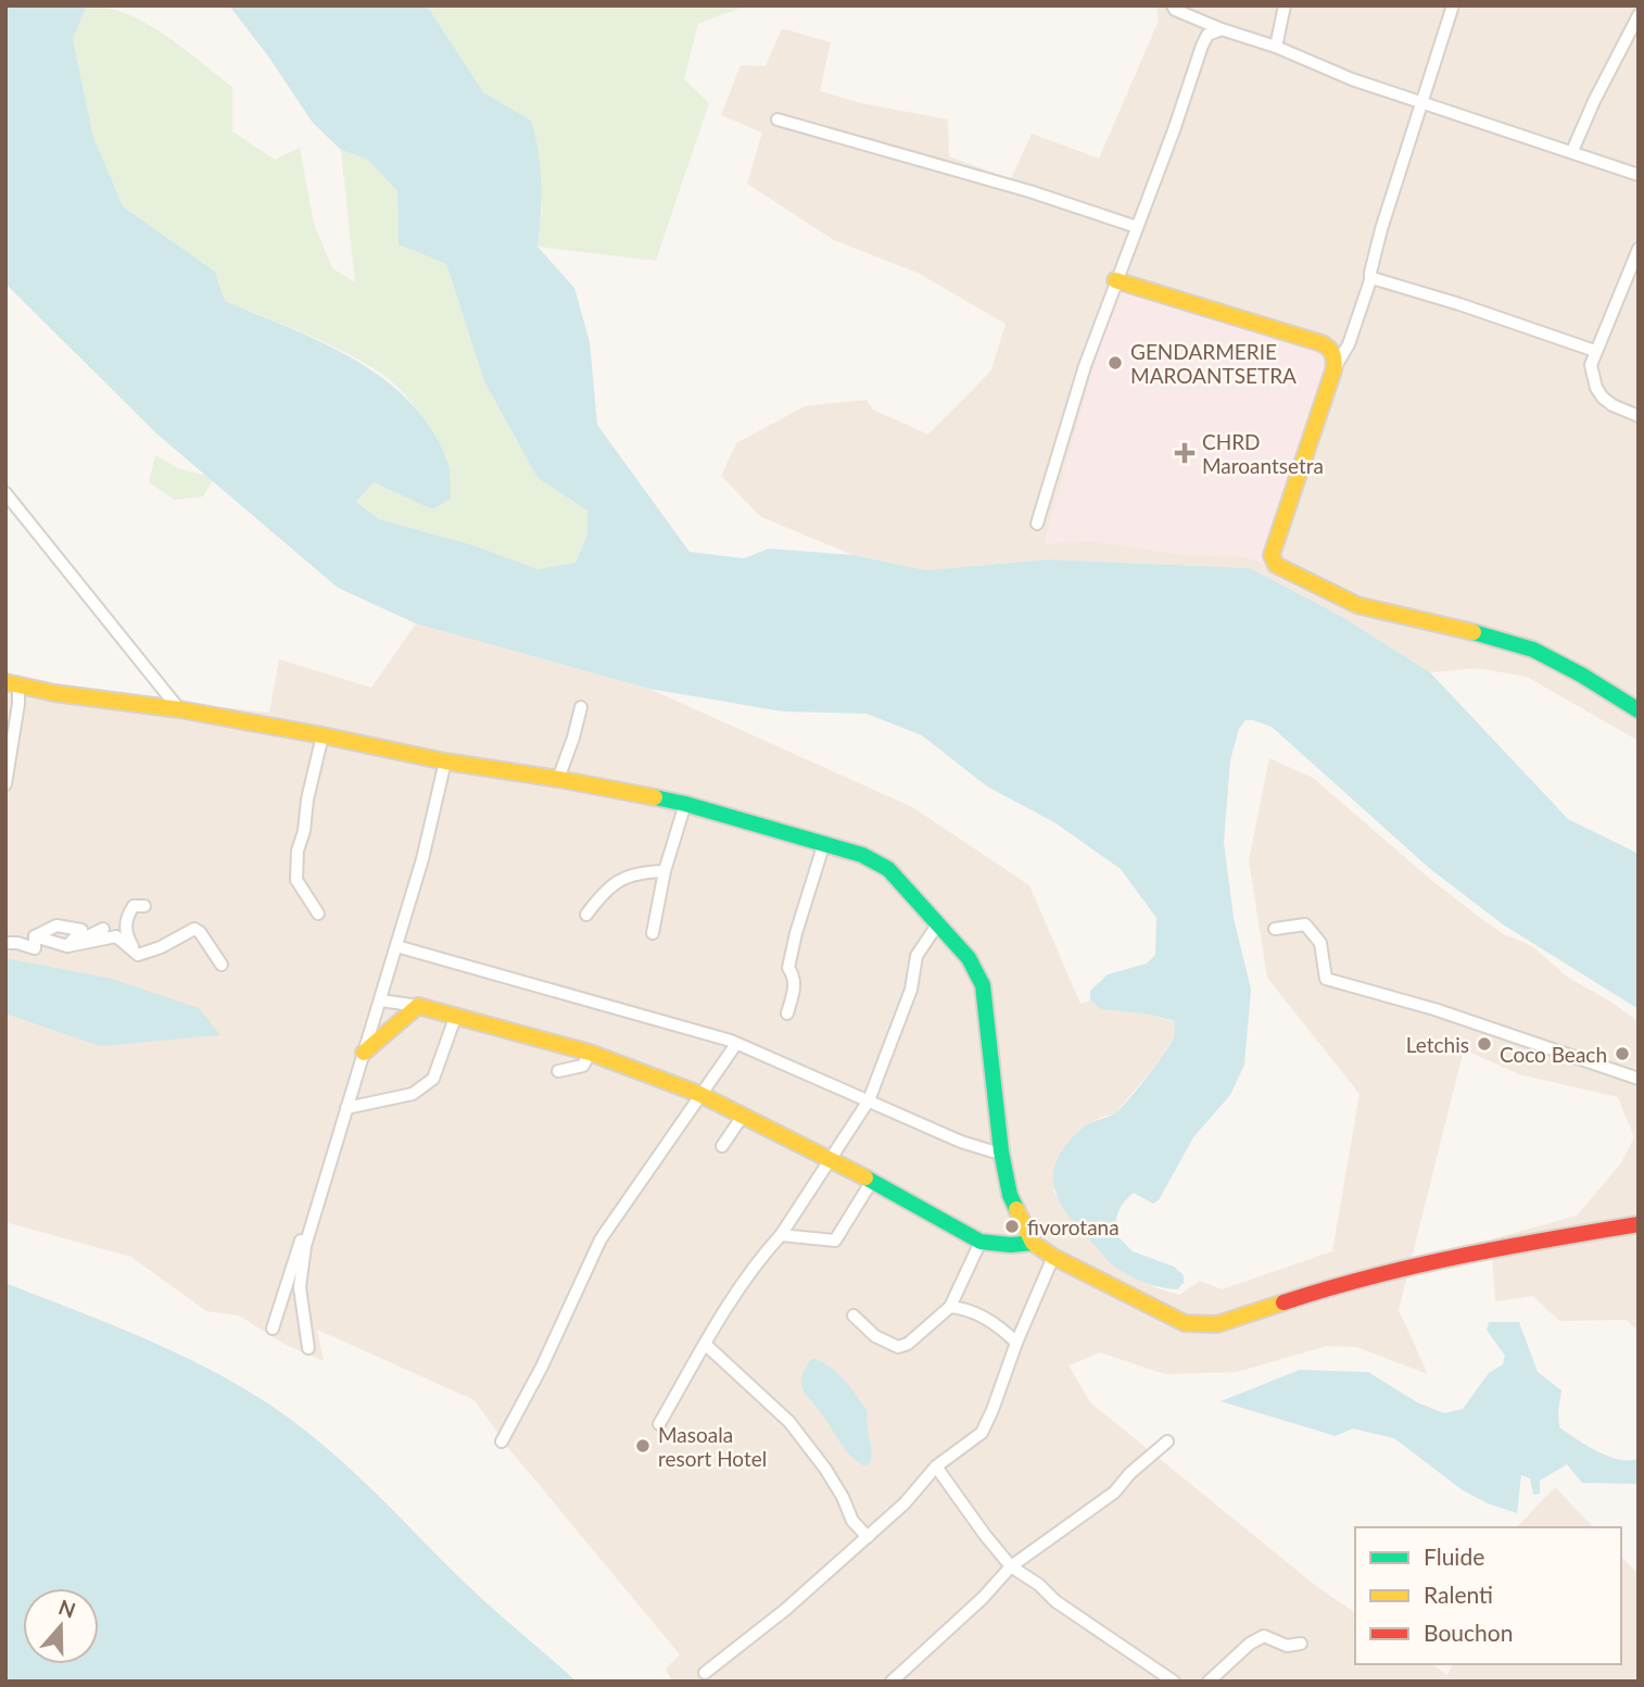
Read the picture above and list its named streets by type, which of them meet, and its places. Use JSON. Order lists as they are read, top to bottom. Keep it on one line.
{"places":{"other":["GENDARMERIE MAROANTSETRA","Letchis","Coco Beach","fivorotana","Masoala resort Hotel"],"health":["CHRD Maroantsetra"]},"legend":["Fluide","Ralenti","Bouchon"],"north":"top"}
